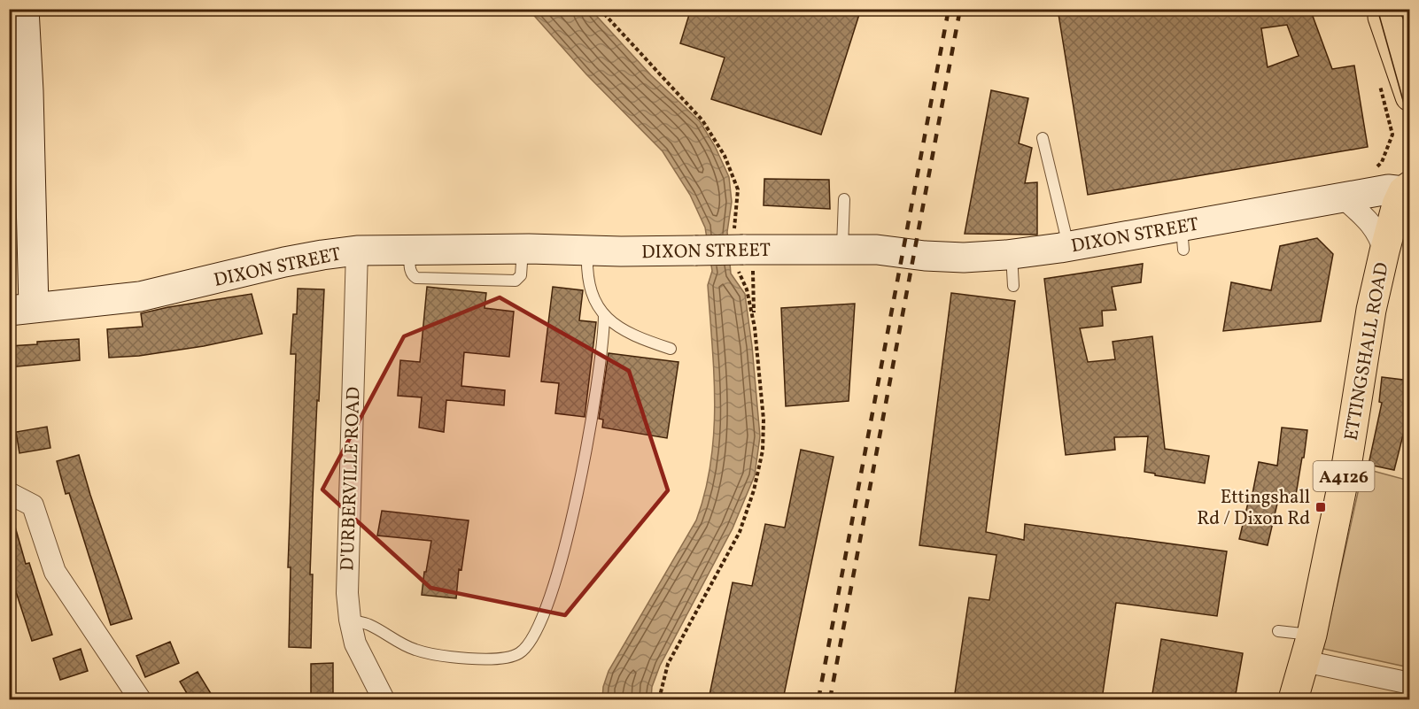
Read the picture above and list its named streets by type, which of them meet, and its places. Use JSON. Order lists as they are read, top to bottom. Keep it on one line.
{"streets":{"main road":["ETTINGSHALL ROAD","A4126"],"street":["DIXON STREET","D'URBERVILLE ROAD"]},"crossings":[["DIXON STREET","ETTINGSHALL ROAD"],["DIXON STREET","D'URBERVILLE ROAD"]],"places":{"transit":["Ettingshall Rd / Dixon Rd"]}}
